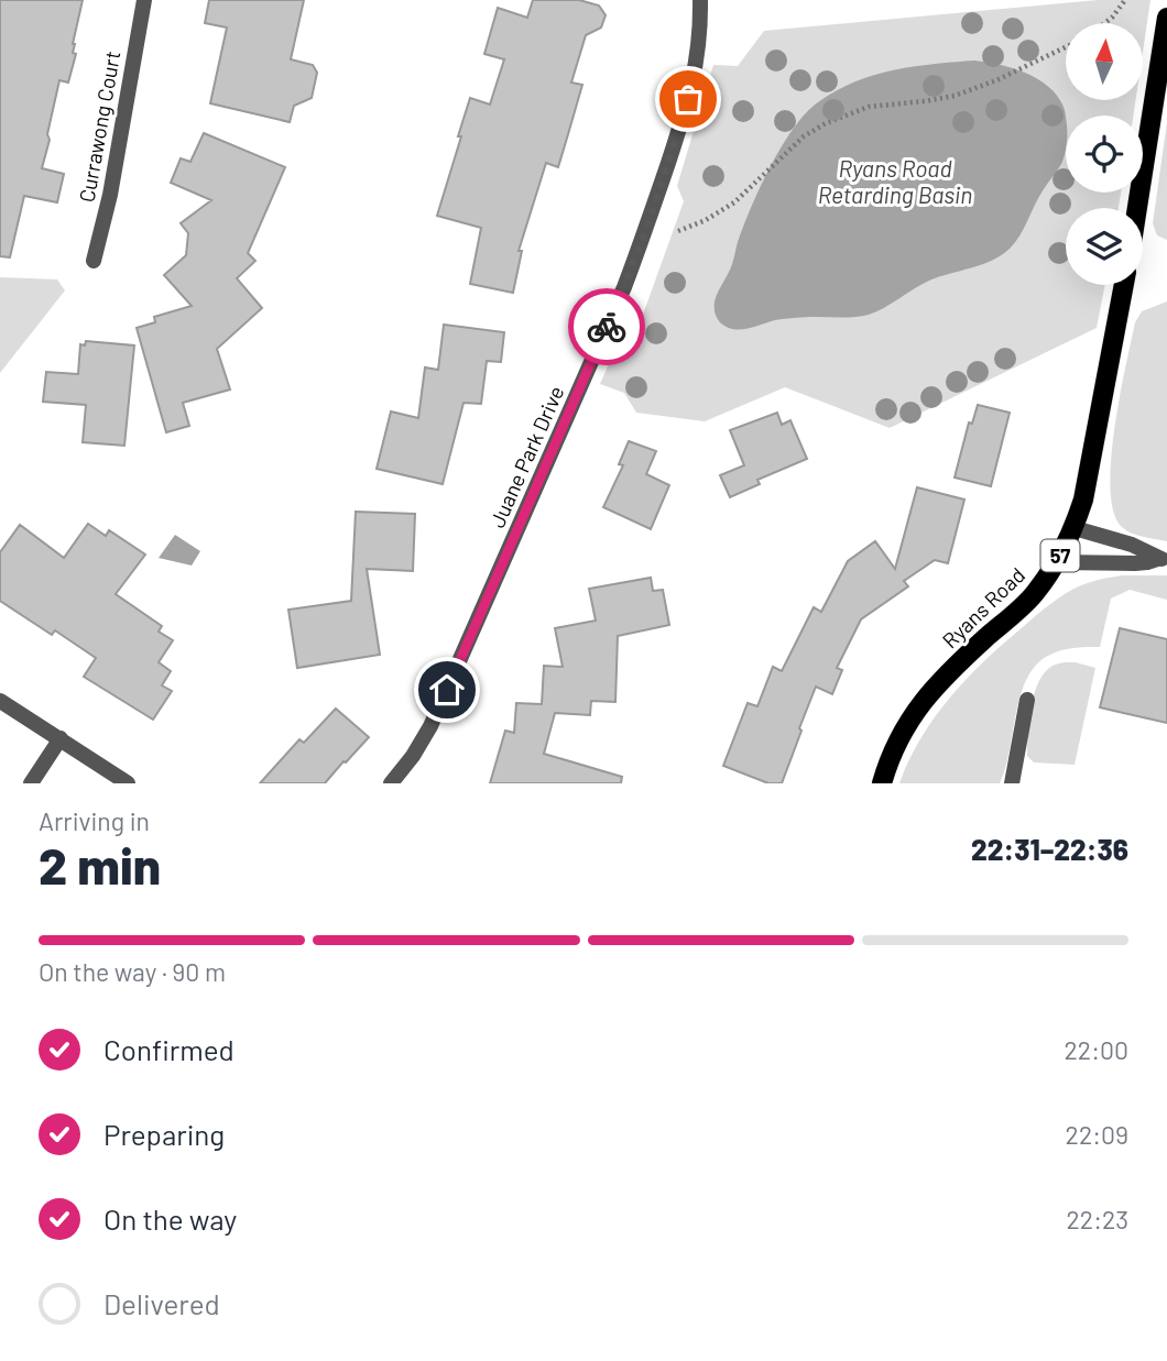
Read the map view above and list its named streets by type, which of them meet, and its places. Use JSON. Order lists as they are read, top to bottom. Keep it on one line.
{"streets":{"main road":["57","Ryans Road"],"street":["Currawong Court","Juane Park Drive"]},"water":["Ryans Road Retarding Basin"],"north":"top","page":{"heading":["2 min","Arriving in","22:31–22:36"],"bar":"On the way · 90 m","list":[["Confirmed","22:00"],["Preparing","22:09"],["On the way","22:23"],"Delivered"]}}
